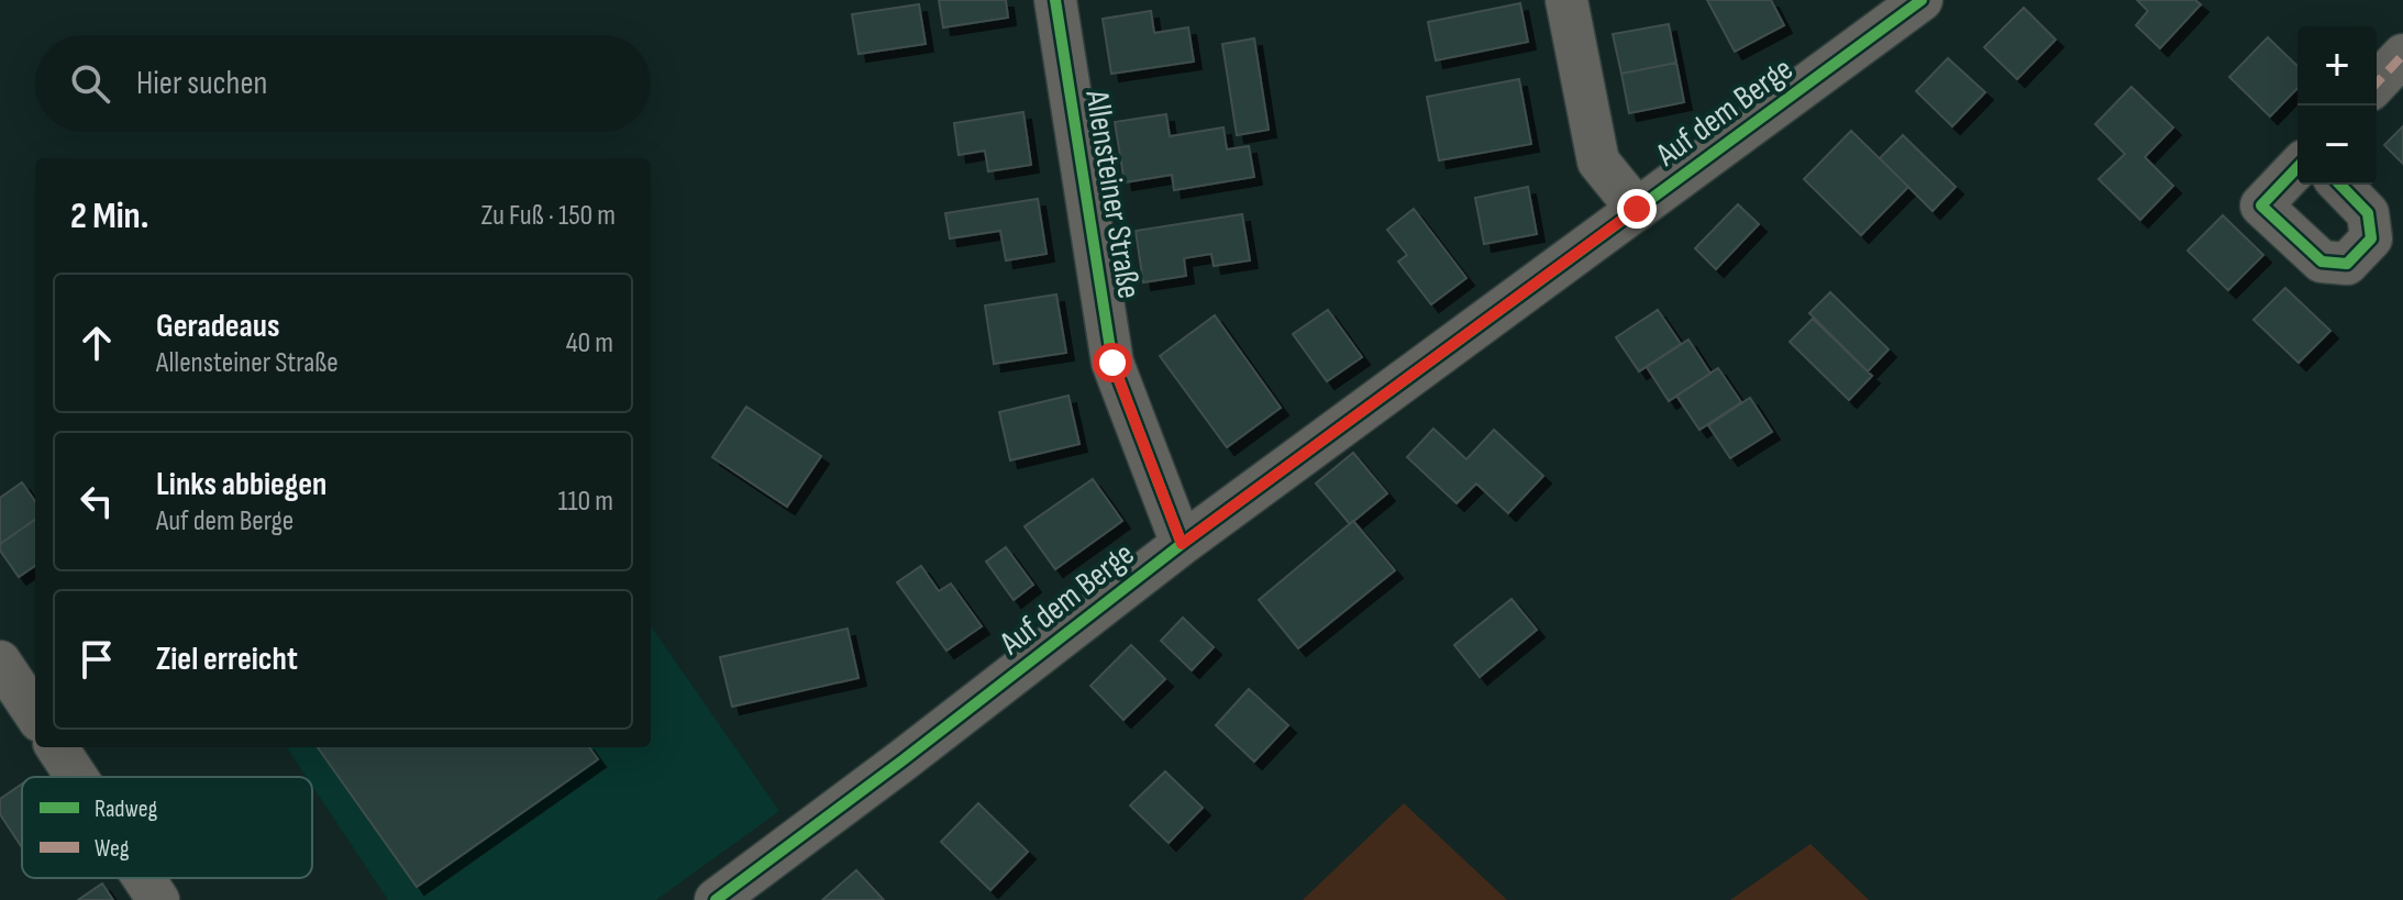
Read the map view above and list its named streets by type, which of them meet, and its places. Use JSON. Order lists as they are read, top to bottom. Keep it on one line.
{"streets":{"street":["Auf dem Berge","Allensteiner Straße"]},"crossings":[["Auf dem Berge","Allensteiner Straße"]],"legend":["Radweg","Weg"],"page":{"map_buttons":["+","−"],"search":"Hier suchen","heading":["2 Min.","Zu Fuß · 150 m"],"list":[["Geradeaus","Allensteiner Straße","40 m"],["Links abbiegen","Auf dem Berge","110 m"],"Ziel erreicht"]}}
